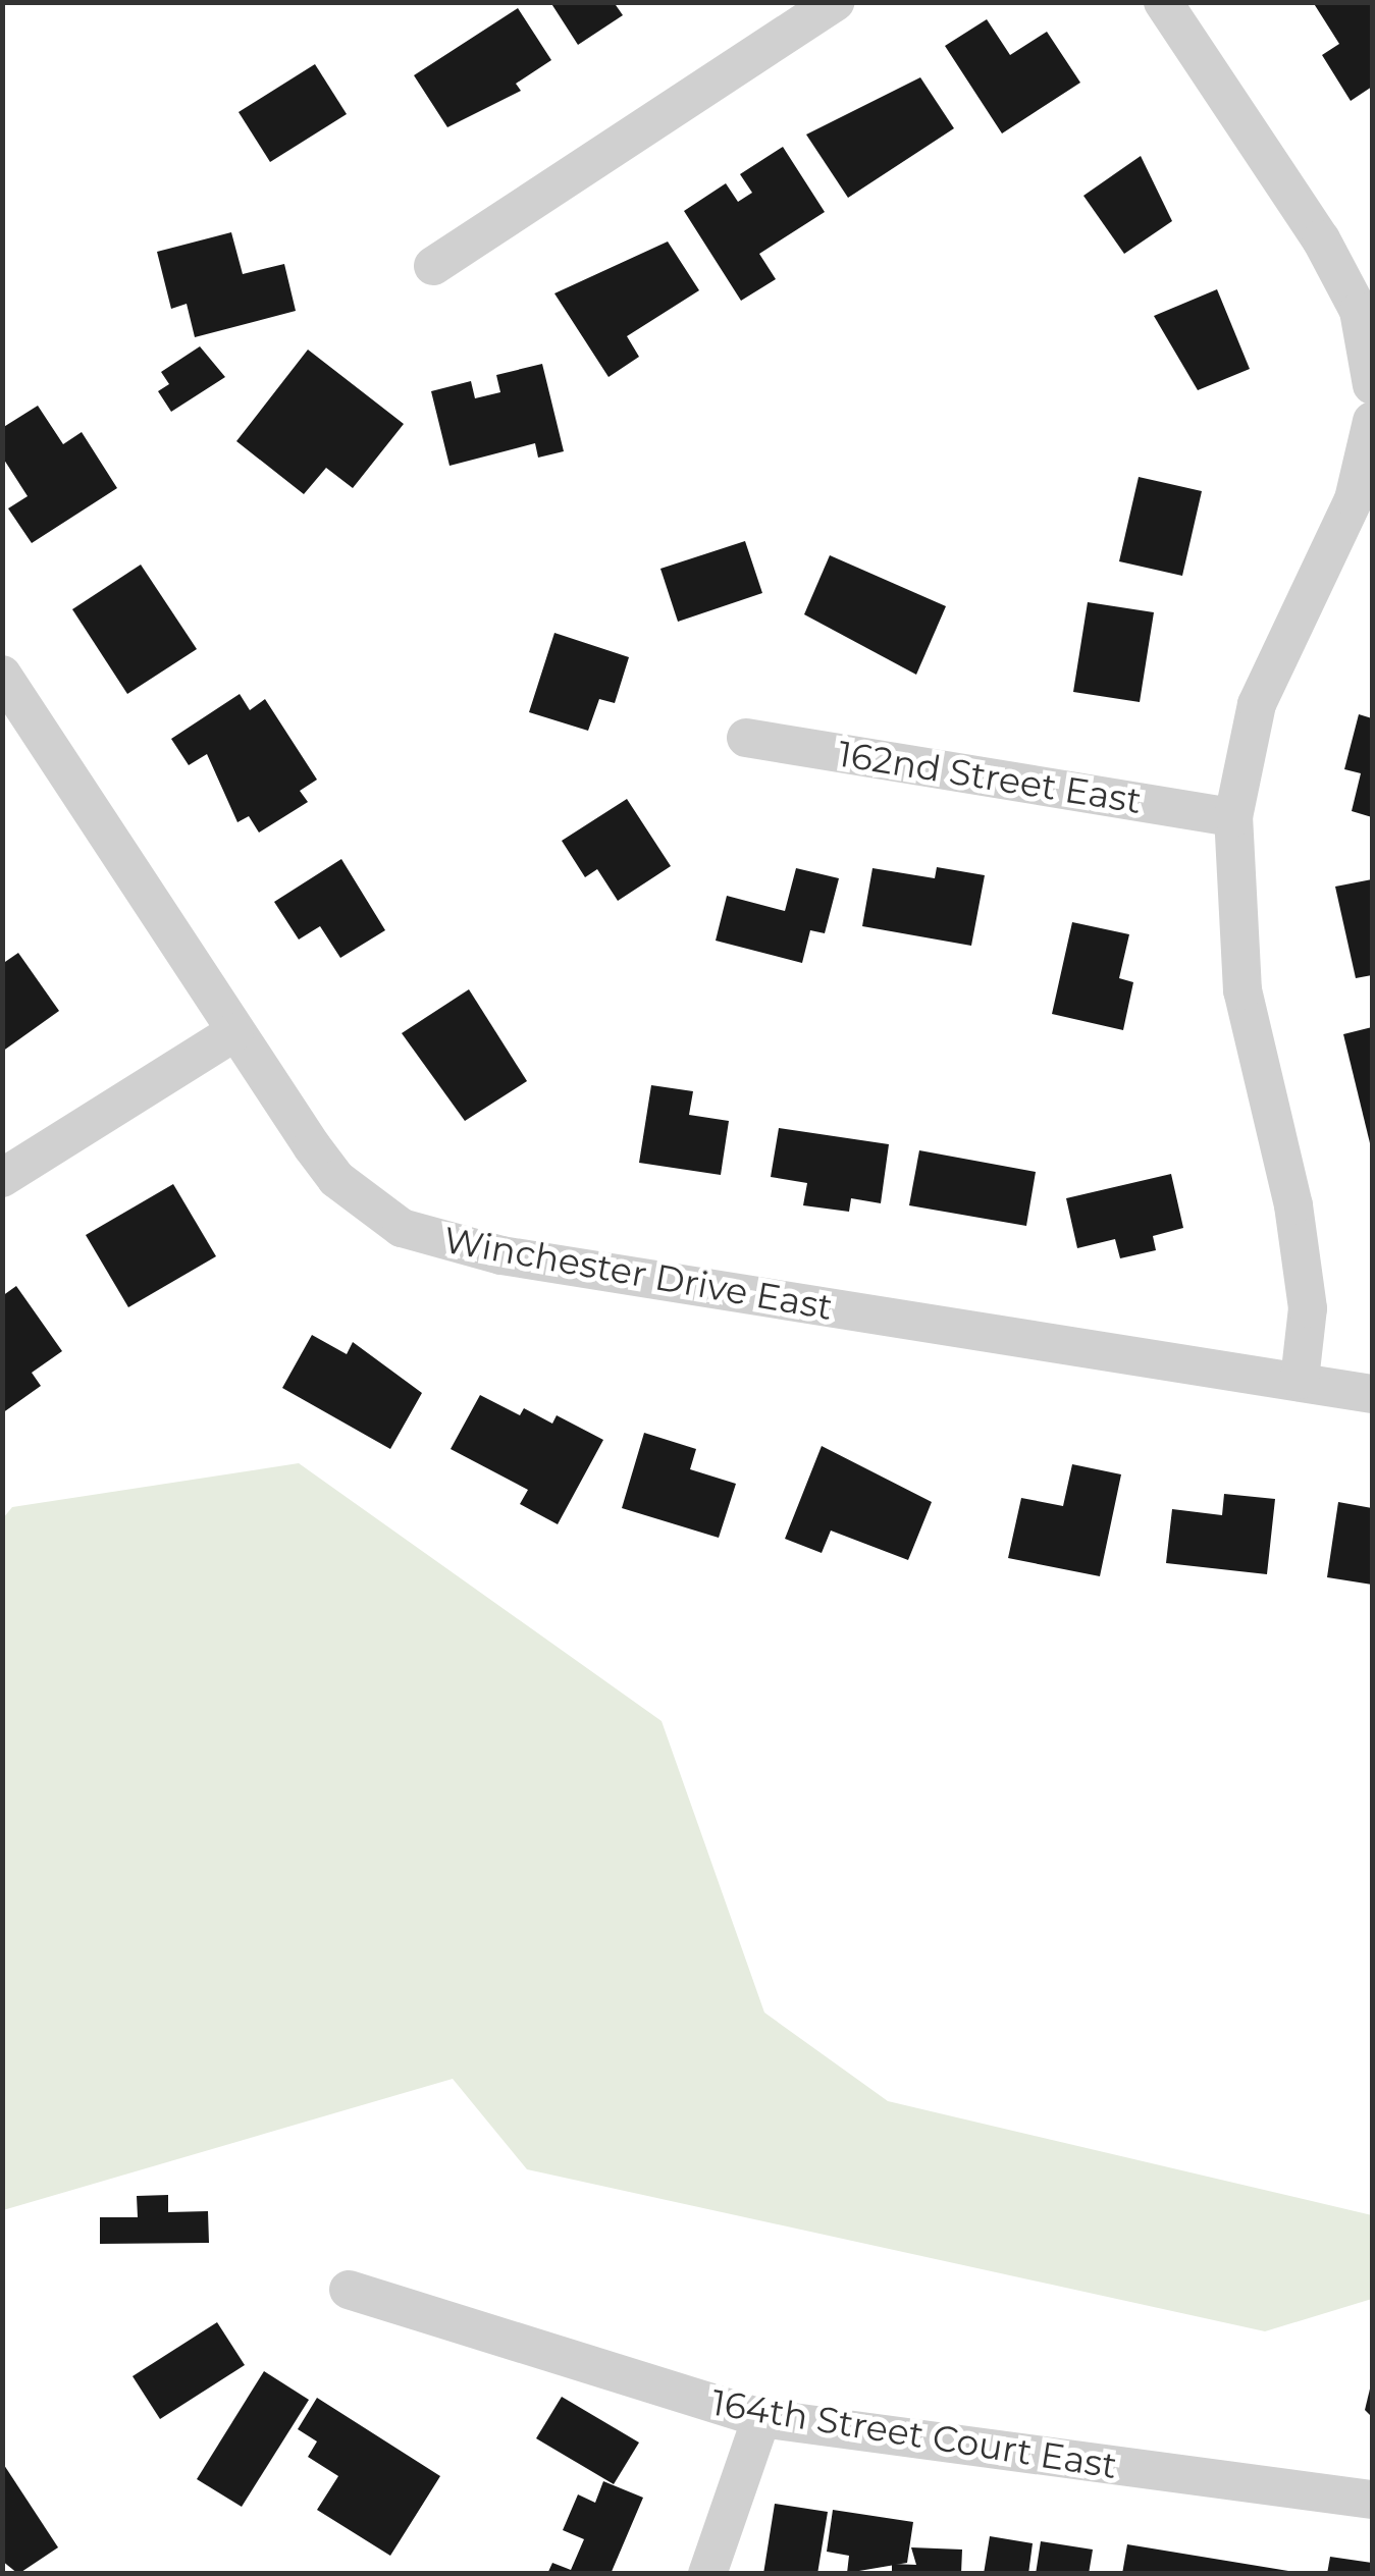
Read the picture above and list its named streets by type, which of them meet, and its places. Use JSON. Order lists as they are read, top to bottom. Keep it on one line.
{"streets":{"street":["162nd Street East","Winchester Drive East","164th Street Court East"]}}
